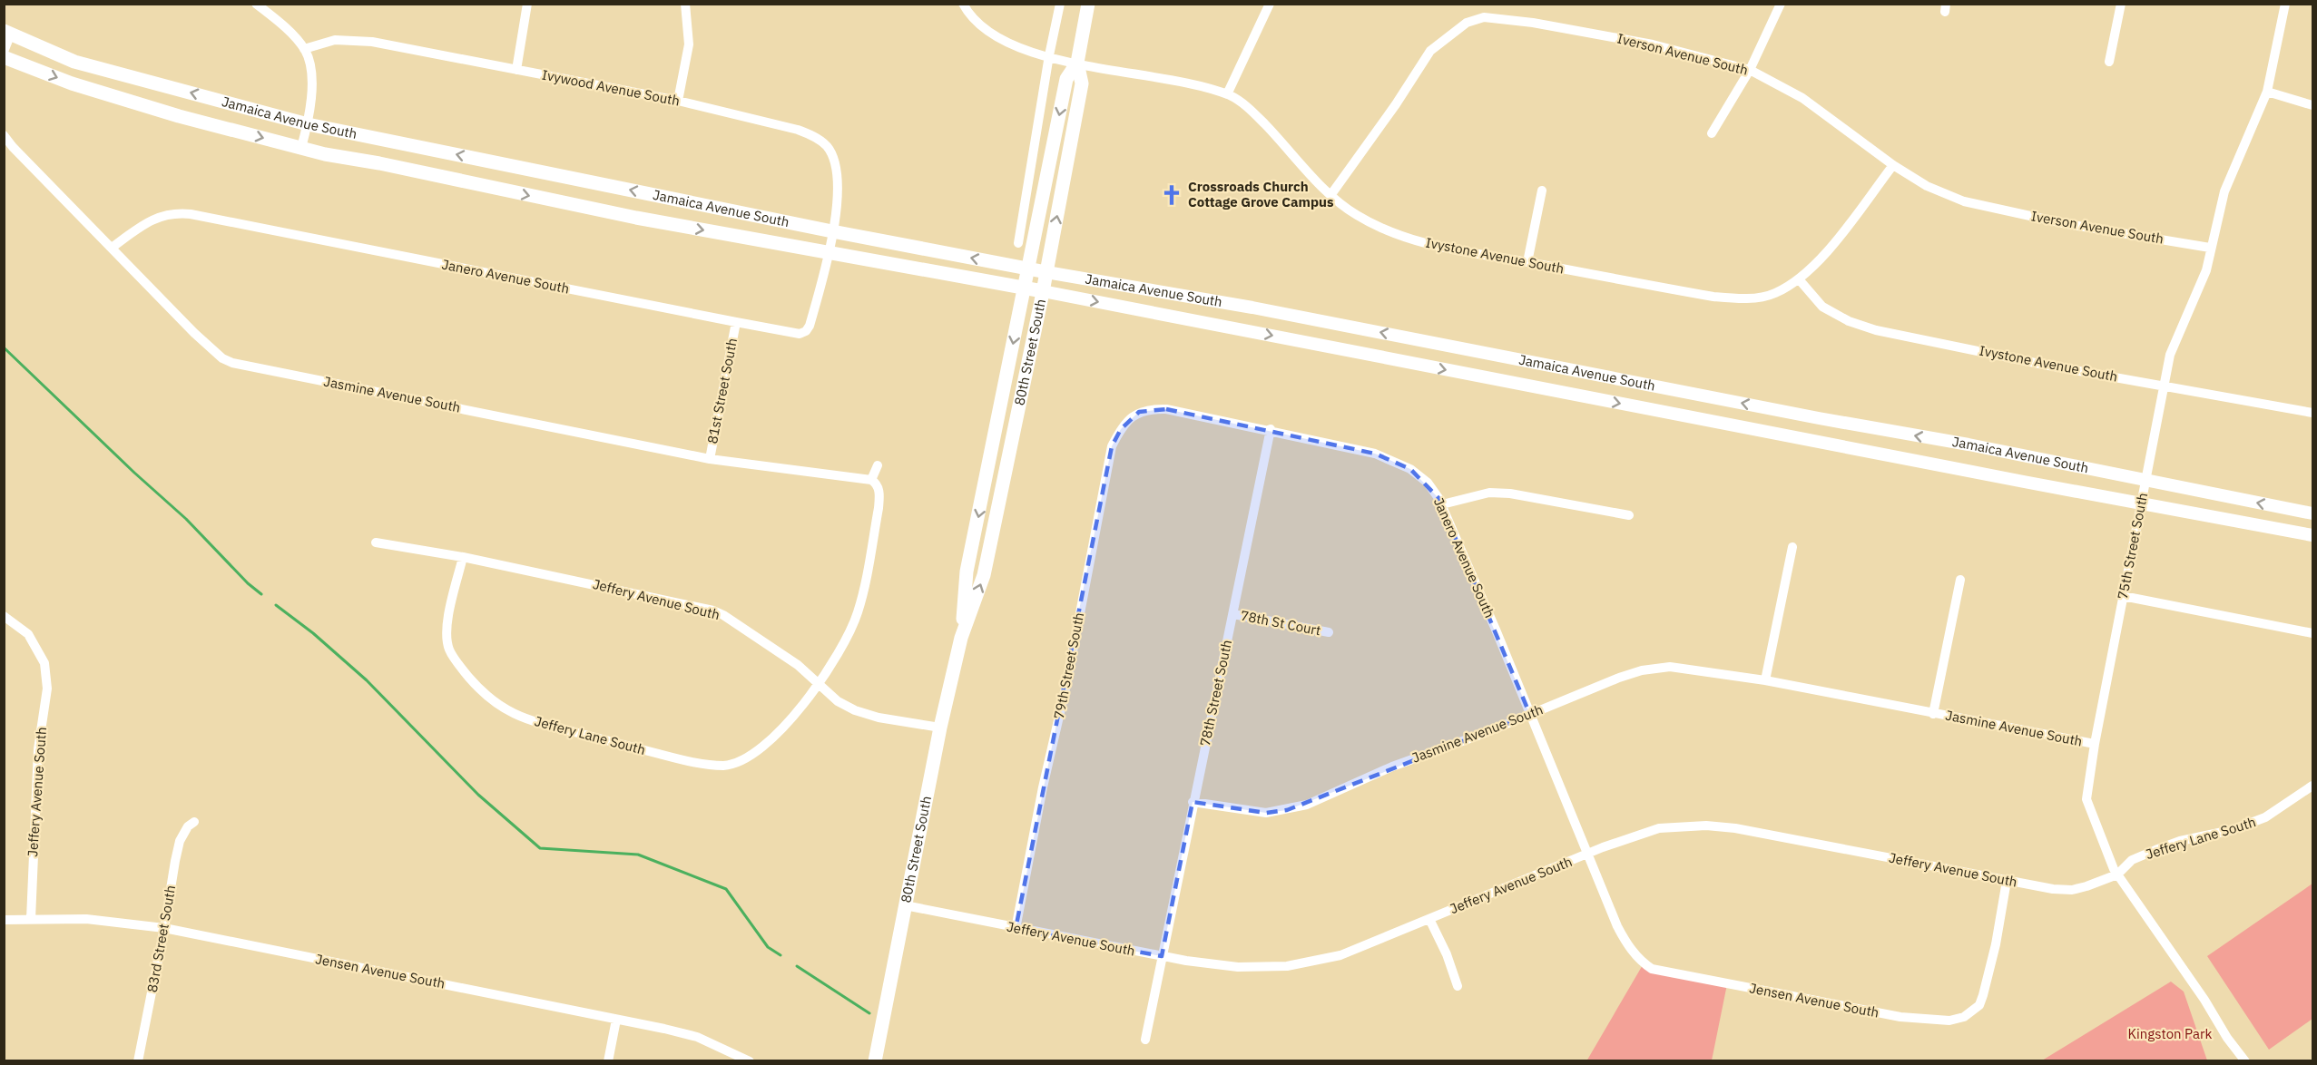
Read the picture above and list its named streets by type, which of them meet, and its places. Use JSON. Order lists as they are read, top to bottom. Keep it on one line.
{"streets":{"main road":["Jamaica Avenue South","80th Street South"],"street":["Iverson Avenue South","Ivywood Avenue South","Ivystone Avenue South","Janero Avenue South","81st Street South","Jasmine Avenue South","75th Street South","Jeffery Avenue South","78th St Court","79th Street South","78th Street South","Jeffery Lane South","83rd Street South","Jensen Avenue South"]},"crossings":[["Iverson Avenue South","Ivystone Avenue South"],["Iverson Avenue South","75th Street South"],["Ivywood Avenue South","Jamaica Avenue South"],["Ivywood Avenue South","Janero Avenue South"],["Jamaica Avenue South","Janero Avenue South"],["Jamaica Avenue South","80th Street South"],["Jamaica Avenue South","75th Street South"],["Ivystone Avenue South","80th Street South"],["Ivystone Avenue South","75th Street South"],["Janero Avenue South","81st Street South"],["Janero Avenue South","Jasmine Avenue South"],["Janero Avenue South","Jeffery Avenue South"],["Janero Avenue South","79th Street South"],["Janero Avenue South","78th Street South"],["Janero Avenue South","Jensen Avenue South"],["80th Street South","Jeffery Avenue South"],["81st Street South","Jasmine Avenue South"],["Jasmine Avenue South","75th Street South"],["Jasmine Avenue South","78th Street South"],["Jasmine Avenue South","Jeffery Lane South"],["75th Street South","Jeffery Avenue South"],["75th Street South","Jeffery Lane South"],["Jeffery Avenue South","79th Street South"],["Jeffery Avenue South","78th Street South"],["Jeffery Avenue South","Jeffery Lane South"],["Jeffery Avenue South","Jensen Avenue South"],["78th St Court","78th Street South"],["83rd Street South","Jensen Avenue South"]],"parks":["Kingston Park"],"places":{"church":["Crossroads Church Cottage Grove Campus"]}}
